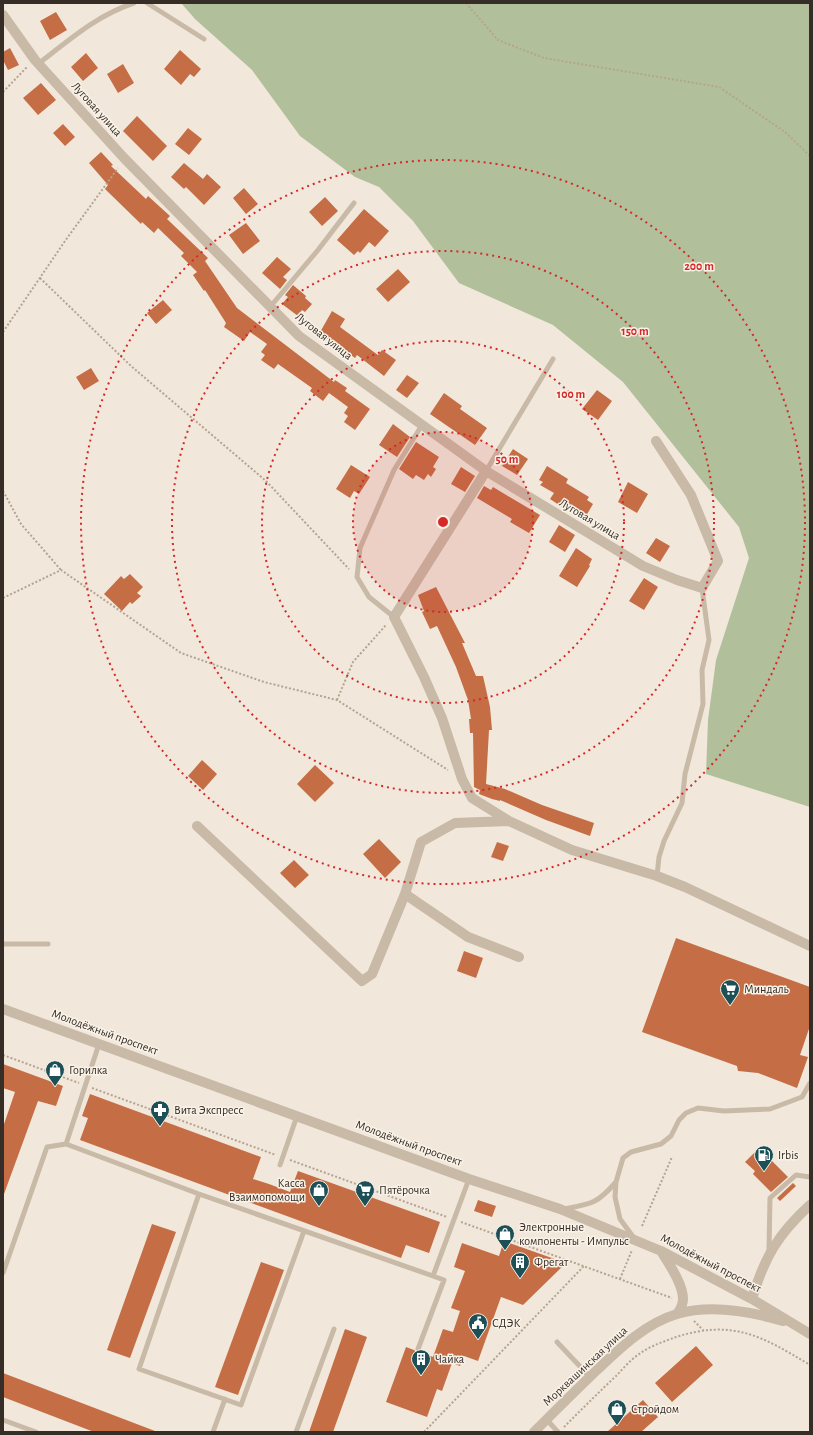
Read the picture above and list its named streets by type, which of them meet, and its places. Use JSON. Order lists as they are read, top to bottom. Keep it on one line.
{"streets":{"street":["Луговая улица","Молодёжный проспект","Морквашинская улица"]},"crossings":[["Молодёжный проспект","Морквашинская улица"]],"places":{"supermarket":["Миндаль","Пятёрочка"],"shop":["Горилка","Касса Взаимопомощи","Электронные компоненты - Импульс","Стройдом"],"pharmacy":["Вита Экспресс"],"fuel station":["Irbis"],"building":["Фрегат","Чайка"],"public building":["СДЭК"]},"rings":["200 m","150 m","100 m","50 m"]}
